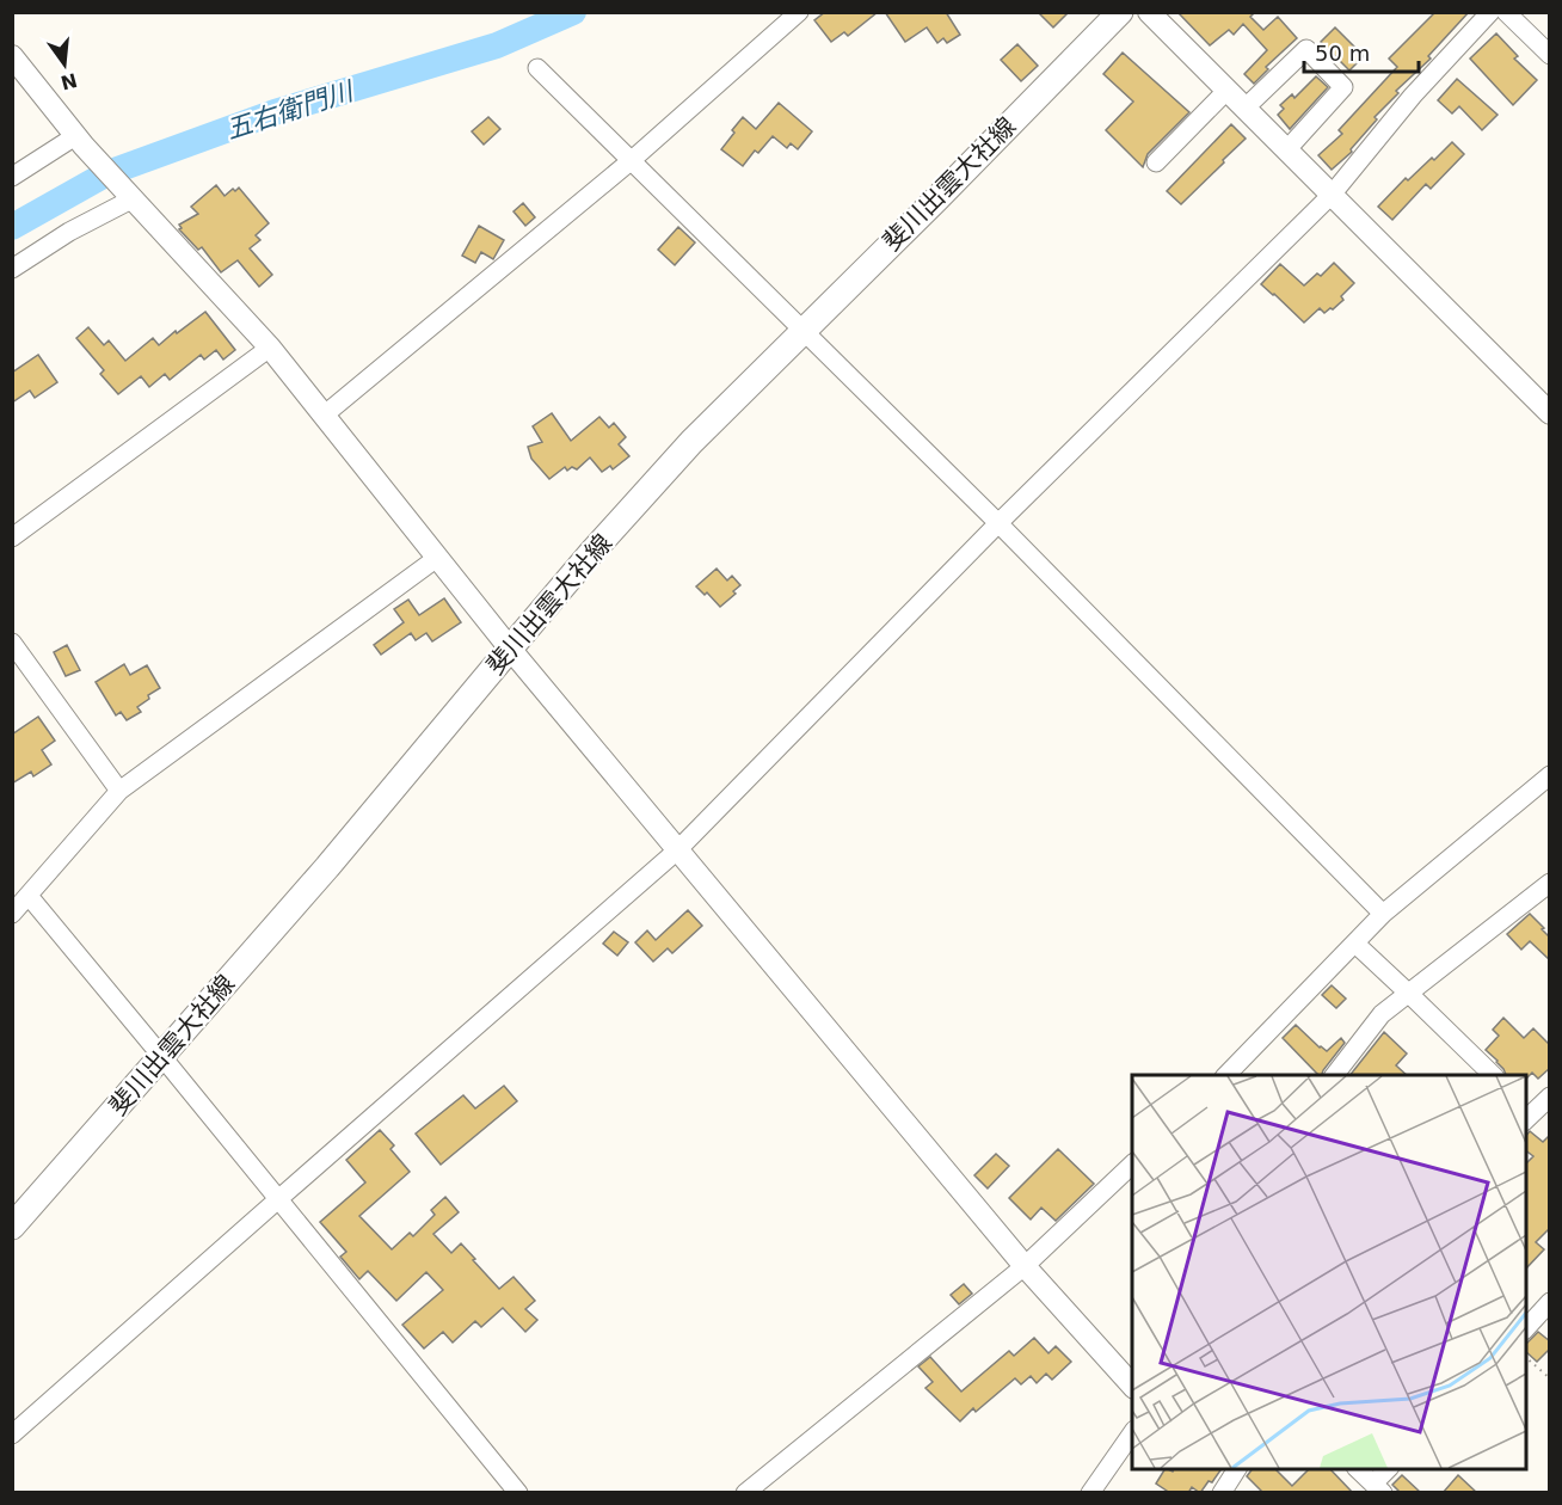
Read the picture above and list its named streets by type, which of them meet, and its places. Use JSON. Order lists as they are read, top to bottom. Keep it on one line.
{"streets":{"main road":["斐川出雲大社線"]},"water":["五右衛門川"],"scale_bar":"50 m","north":"bottom"}
